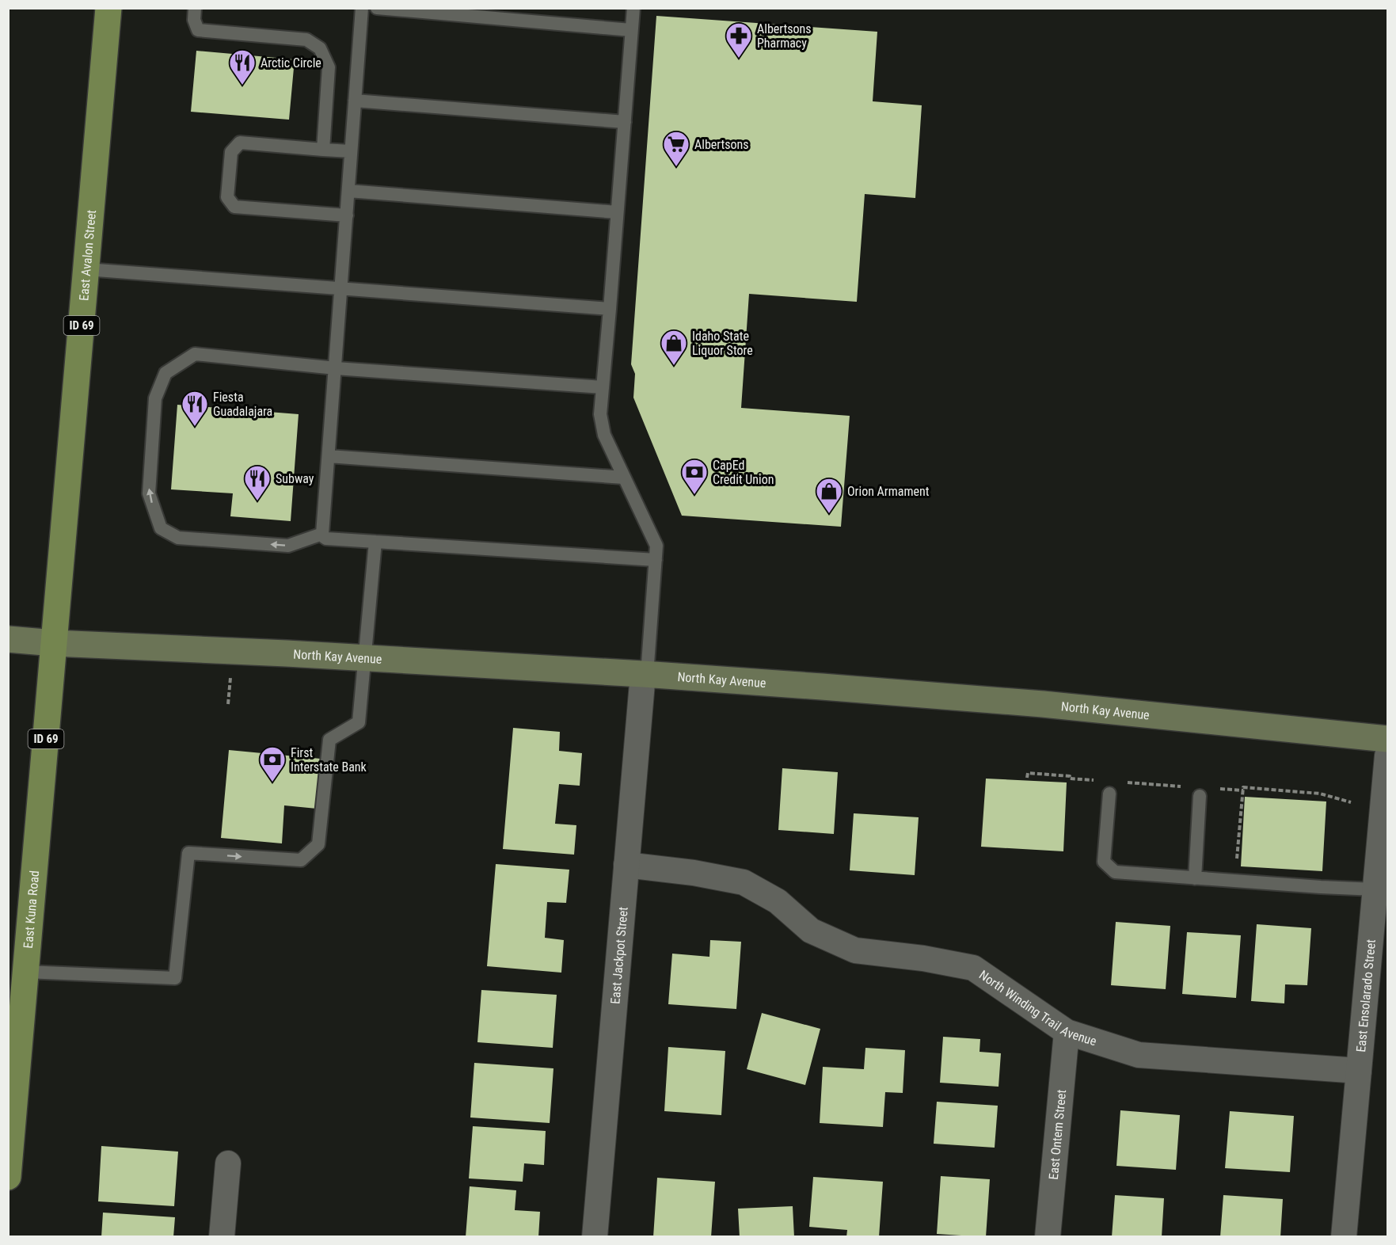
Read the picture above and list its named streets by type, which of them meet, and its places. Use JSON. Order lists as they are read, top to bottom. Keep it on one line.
{"streets":{"main road":["East Avalon Street","ID 69","East Kuna Road"],"street":["North Kay Avenue","East Jackpot Street","East Ensolarado Street","North Winding Trail Avenue","East Ontem Street"]},"crossings":[["East Avalon Street","North Kay Avenue"],["East Avalon Street","East Kuna Road"],["North Kay Avenue","East Kuna Road"],["North Kay Avenue","East Jackpot Street"],["East Jackpot Street","North Winding Trail Avenue"],["East Ensolarado Street","North Winding Trail Avenue"],["North Winding Trail Avenue","East Ontem Street"]],"places":{"pharmacy":["Albertsons Pharmacy"],"restaurant":["Arctic Circle","Fiesta Guadalajara","Subway"],"supermarket":["Albertsons"],"shop":["Idaho State Liquor Store","Orion Armament"],"bank":["CapEd Credit Union","First Interstate Bank"]}}
